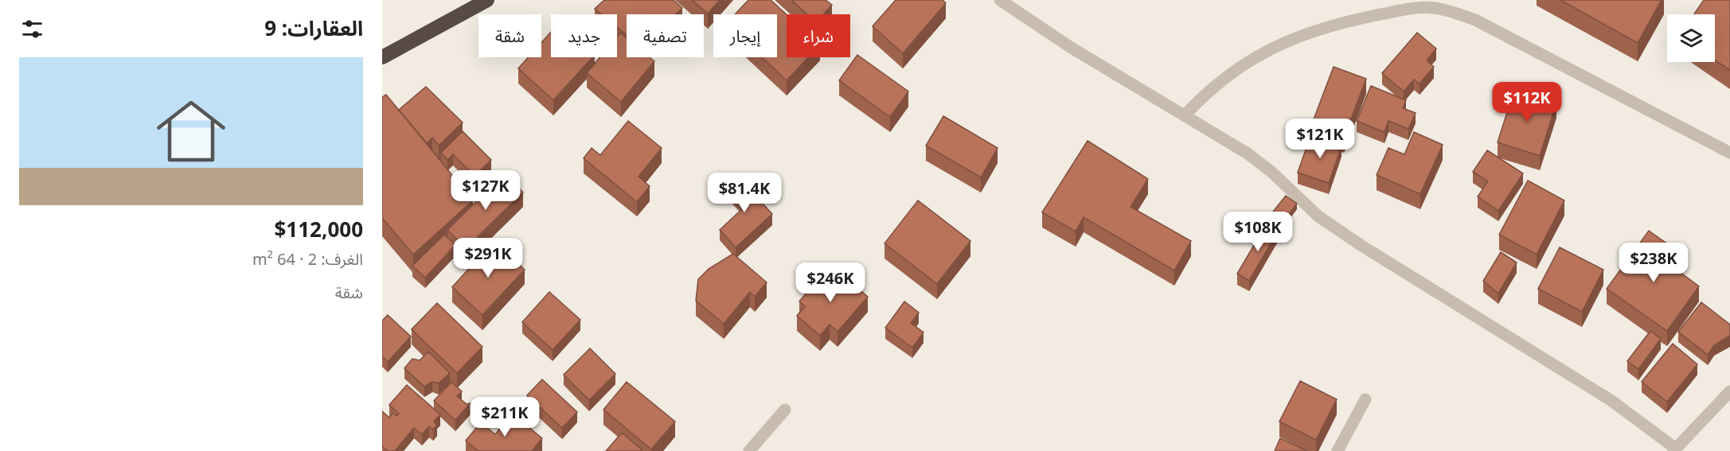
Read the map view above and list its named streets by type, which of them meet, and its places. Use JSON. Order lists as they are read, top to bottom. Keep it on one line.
{"page":{"heading":"العقارات: 9","chip":["شراء","إيجار","تصفية","جديد","شقة"],"list":[{"name":"$112,000","note":"الغرف: 2 · 64 m² · شقة"}],"price":["$112K","$121K","$127K","$81.4K","$108K","$291K","$238K","$246K","$211K"]}}
